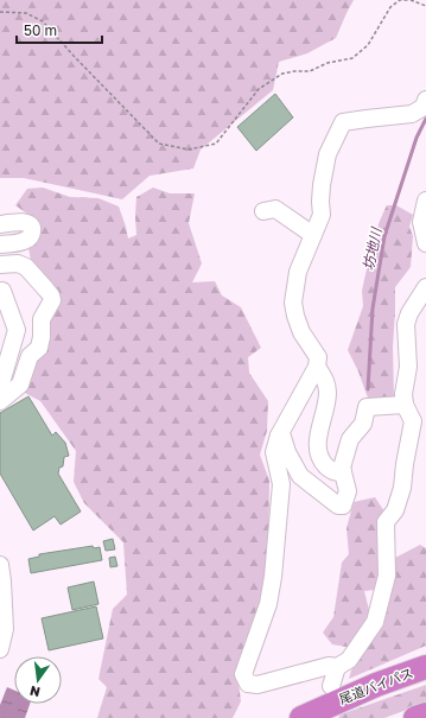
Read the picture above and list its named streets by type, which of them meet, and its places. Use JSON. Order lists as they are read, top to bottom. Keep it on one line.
{"streets":{"highway":["尾道バイパス"]},"water":["坊地川"],"scale_bar":"50 m","north":"bottom"}
